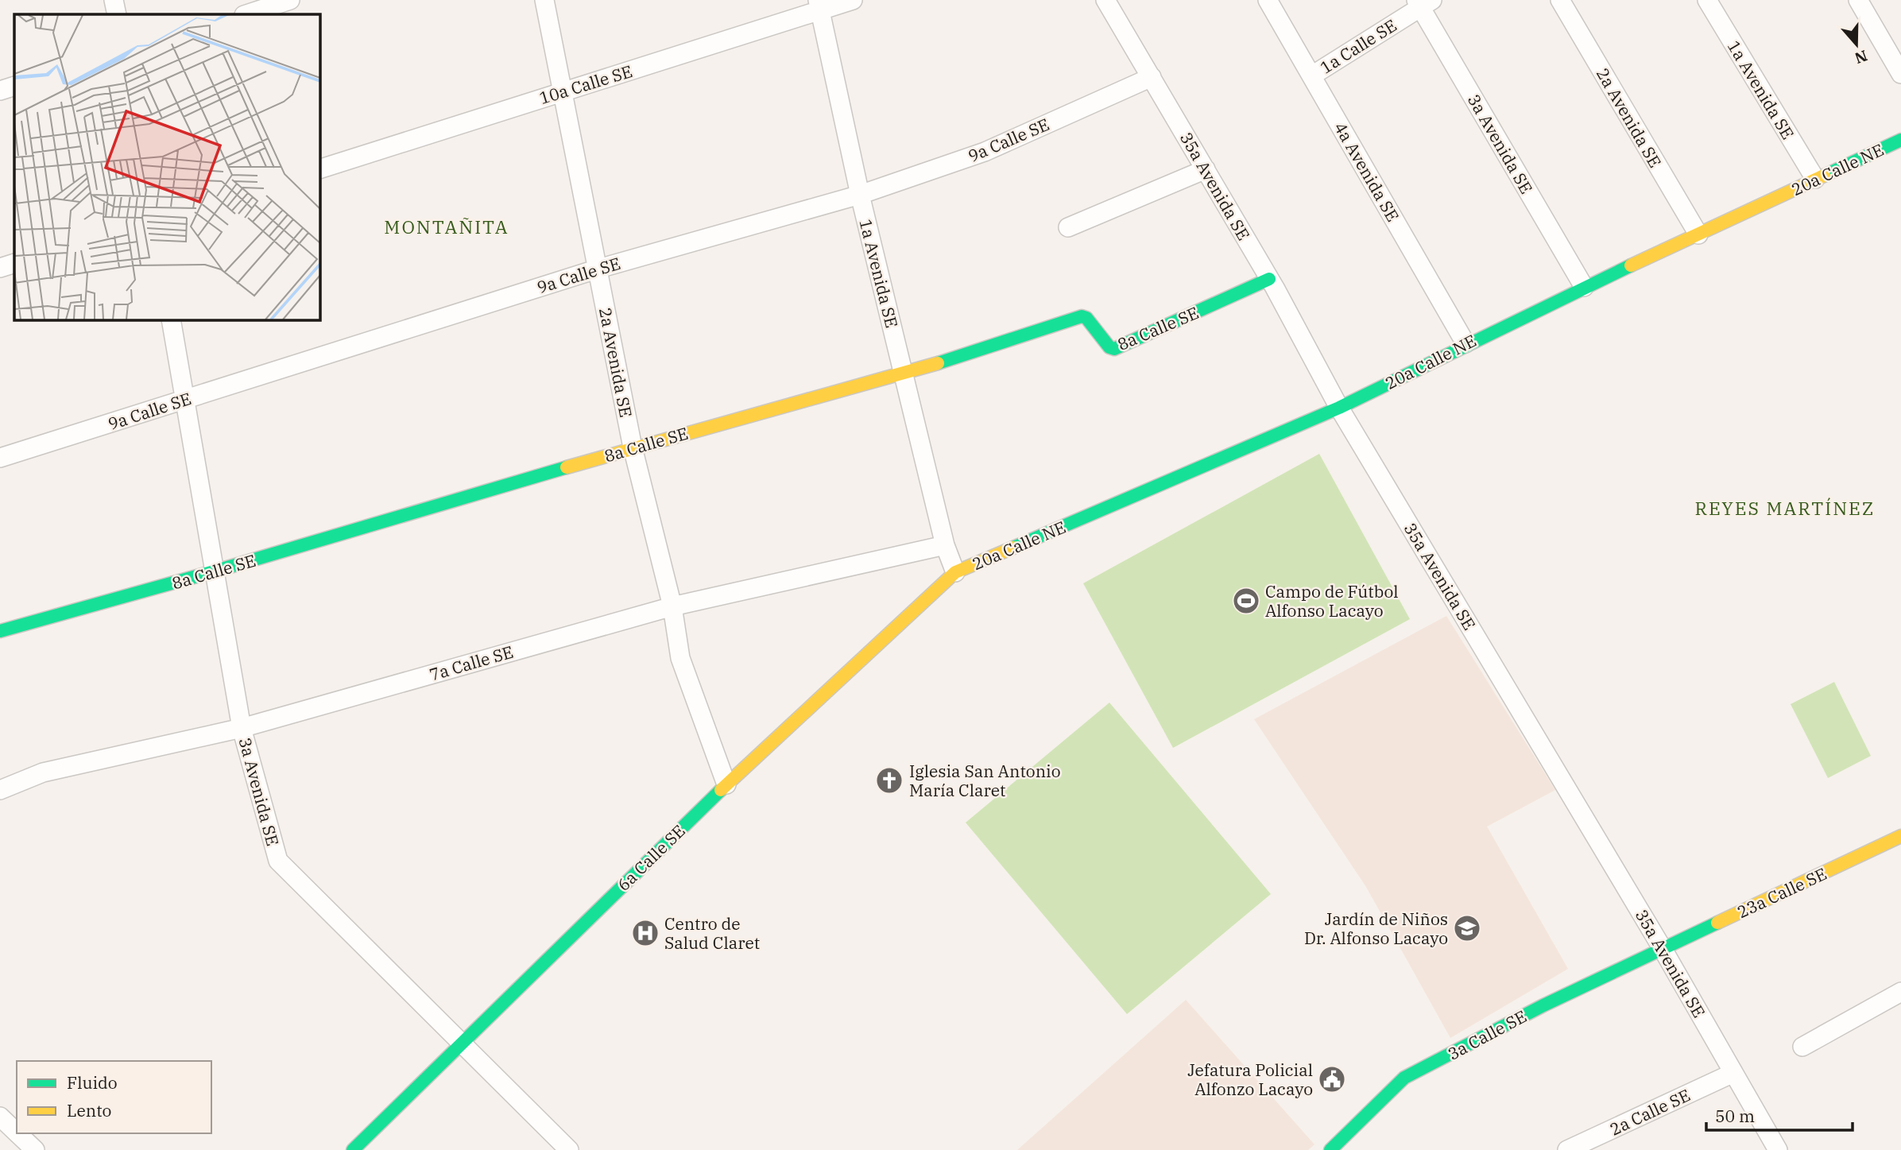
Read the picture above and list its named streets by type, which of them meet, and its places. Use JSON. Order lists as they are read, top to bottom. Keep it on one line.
{"streets":{"street":["1a Calle SE","10a Calle SE","1a Avenida SE","2a Avenida SE","9a Calle SE","3a Avenida SE","20a Calle NE","4a Avenida SE","35a Avenida SE","8a Calle SE","7a Calle SE","6a Calle SE","23a Calle SE","3a Calle SE","2a Calle SE"]},"crossings":[["1a Calle SE","3a Avenida SE"],["1a Calle SE","4a Avenida SE"],["10a Calle SE","1a Avenida SE"],["10a Calle SE","2a Avenida SE"],["1a Avenida SE","9a Calle SE"],["1a Avenida SE","20a Calle NE"],["1a Avenida SE","8a Calle SE"],["1a Avenida SE","7a Calle SE"],["1a Avenida SE","6a Calle SE"],["2a Avenida SE","9a Calle SE"],["2a Avenida SE","20a Calle NE"],["2a Avenida SE","8a Calle SE"],["2a Avenida SE","7a Calle SE"],["2a Avenida SE","6a Calle SE"],["9a Calle SE","3a Avenida SE"],["9a Calle SE","35a Avenida SE"],["3a Avenida SE","20a Calle NE"],["3a Avenida SE","8a Calle SE"],["3a Avenida SE","7a Calle SE"],["3a Avenida SE","6a Calle SE"],["20a Calle NE","4a Avenida SE"],["20a Calle NE","35a Avenida SE"],["20a Calle NE","6a Calle SE"],["35a Avenida SE","8a Calle SE"],["35a Avenida SE","23a Calle SE"],["35a Avenida SE","3a Calle SE"],["35a Avenida SE","2a Calle SE"],["23a Calle SE","3a Calle SE"]],"districts":["MONTAÑITA","REYES MARTÍNEZ"],"places":{"sports":["Campo de Fútbol Alfonso Lacayo"],"church":["Iglesia San Antonio María Claret"],"school or university":["Jardín de Niños Dr. Alfonso Lacayo"],"hospital":["Centro de Salud Claret"],"public building":["Jefatura Policial Alfonzo Lacayo"]},"legend":["Fluido","Lento"],"scale_bar":"50 m","north":"bottom"}
